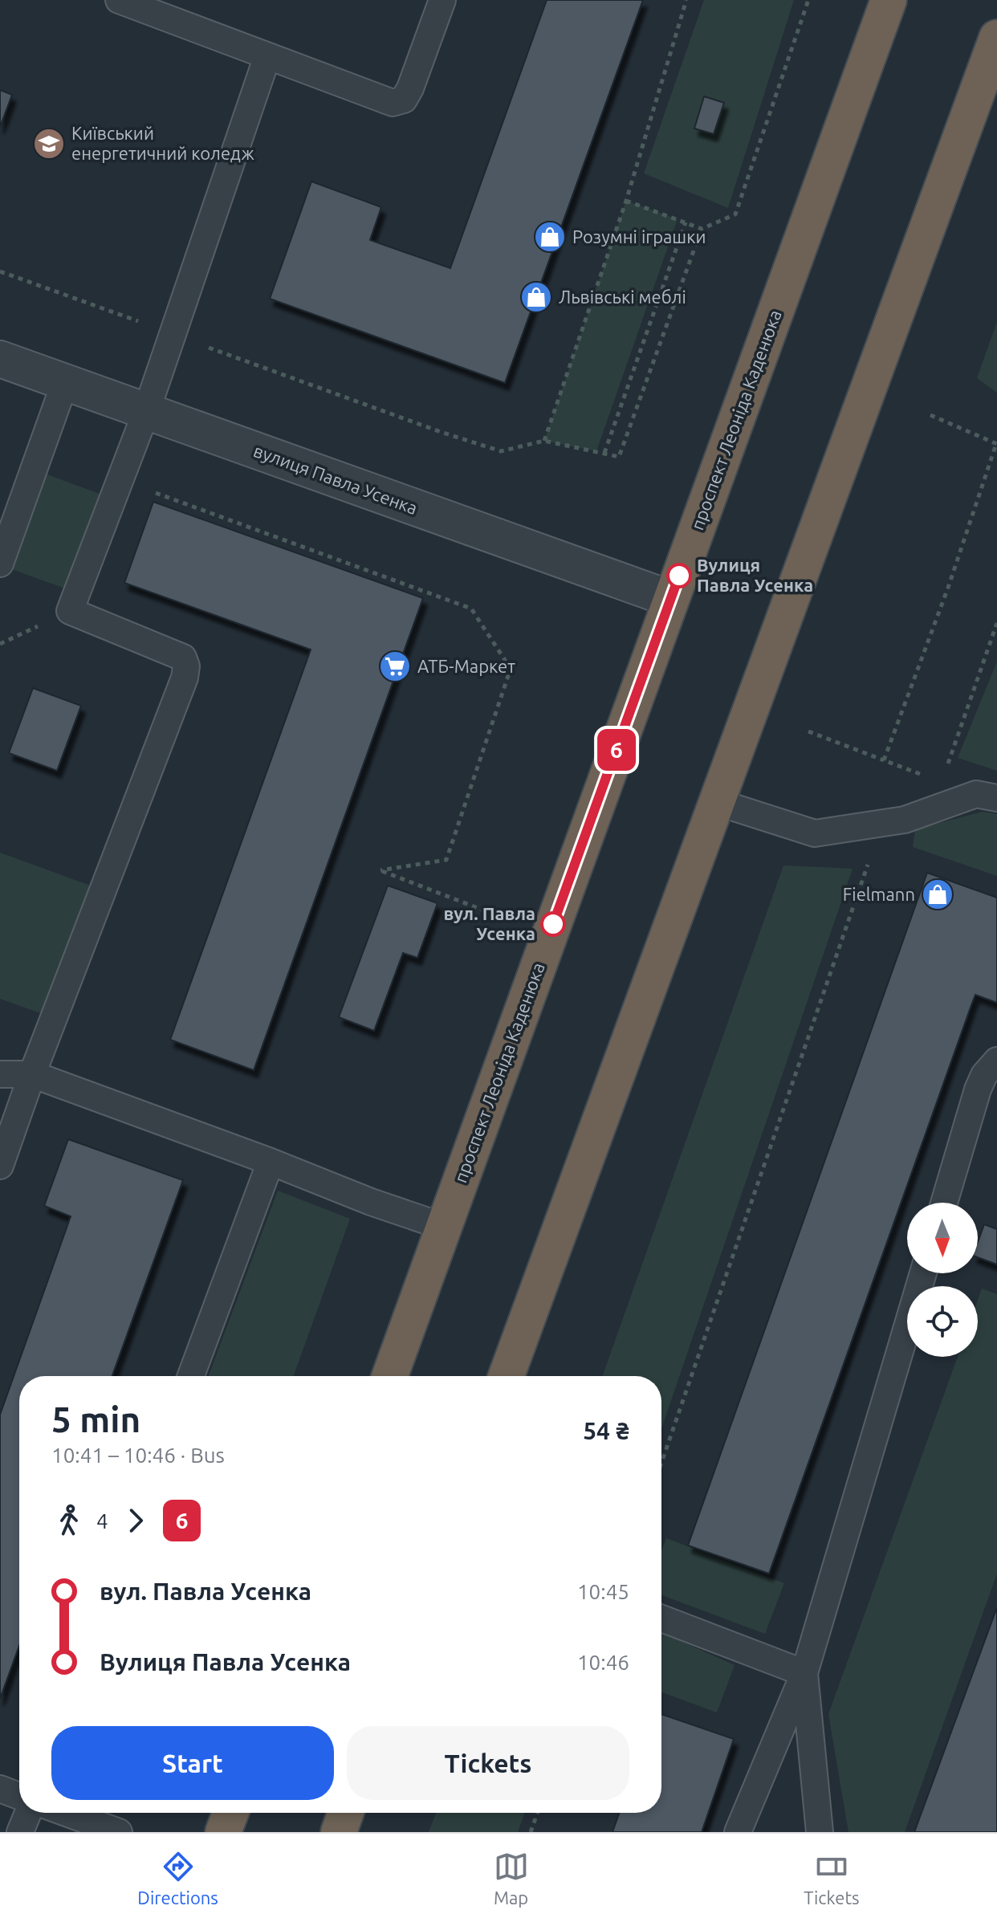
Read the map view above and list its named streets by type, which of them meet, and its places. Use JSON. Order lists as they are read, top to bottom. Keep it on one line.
{"streets":{"highway":["проспект Леоніда Каденюка"],"street":["вулиця Павла Усенка"]},"crossings":[["проспект Леоніда Каденюка","вулиця Павла Усенка"]],"places":{"school or university":["Київський енергетичний коледж"],"shop":["Розумні іграшки","Львівські меблі","Fielmann"],"other":["Вулиця Павла Усенка","вул. Павла Усенка"],"supermarket":["АТБ-Маркет"]},"lines":["bus line 6"],"north":"bottom","page":{"on_map":"6","heading":["5 min","10:41 – 10:46 · Bus","54 ₴"],"legs":["4","6"],"list":[{"name":"вул. Павла Усенка","value":"10:45"},{"name":"Вулиця Павла Усенка","value":"10:46"}],"buttons":["Start","Tickets"],"tabs":["Directions","Map","Tickets"]}}
